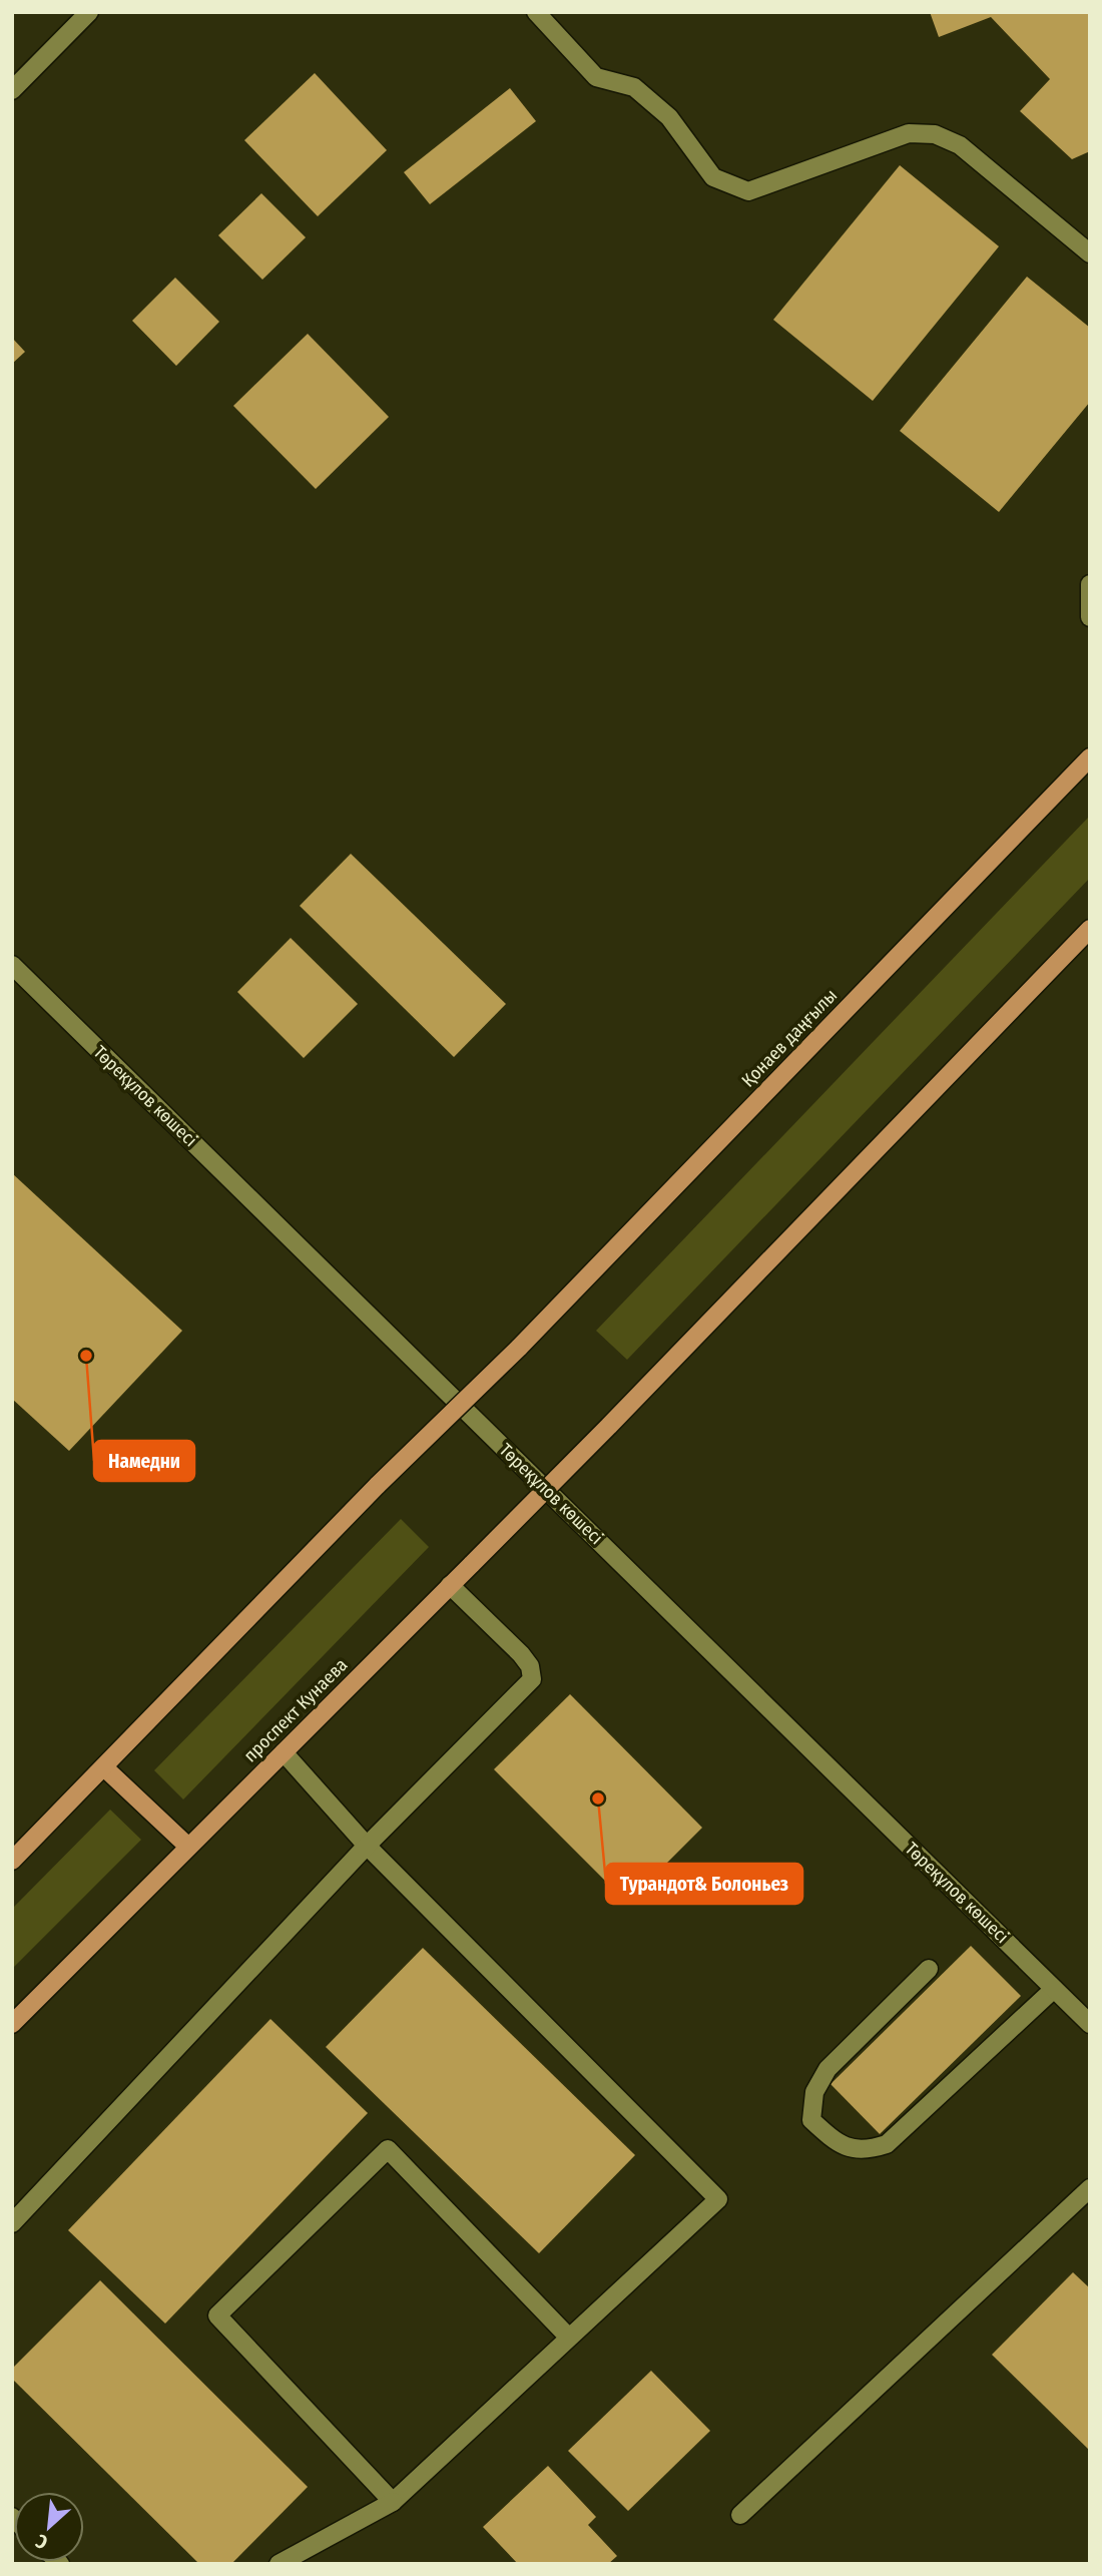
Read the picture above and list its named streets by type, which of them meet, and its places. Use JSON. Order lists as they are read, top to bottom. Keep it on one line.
{"streets":{"main road":["Қонаев даңғылы","Төреқұлов көшесі","проспект Кунаева"]},"places":["Намедни","Турандот& Болоньез"],"north":"bottom left"}
